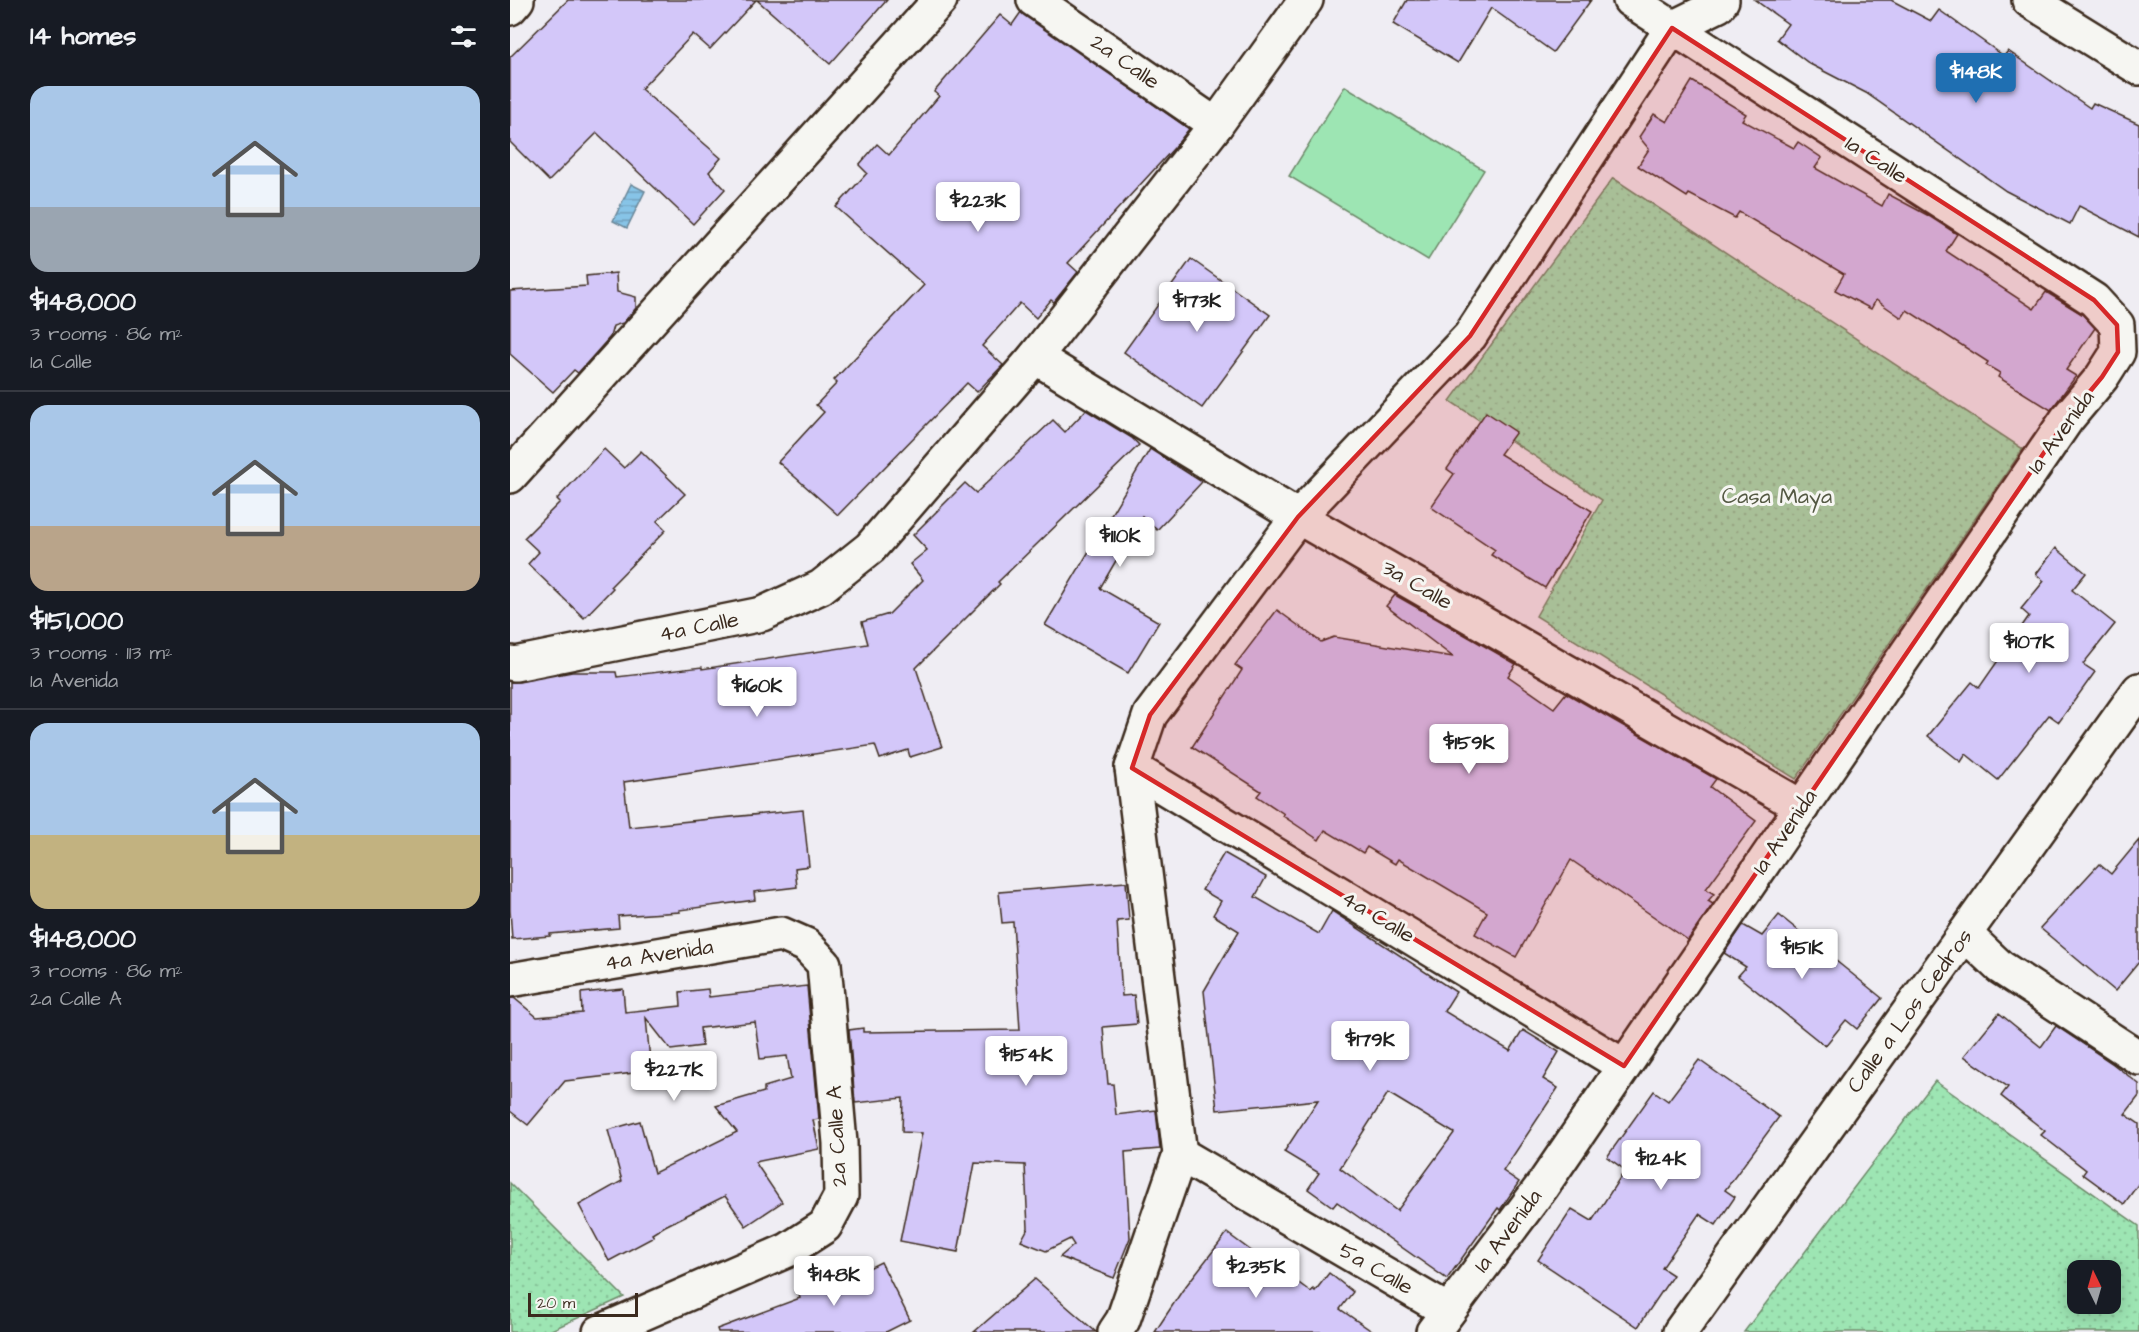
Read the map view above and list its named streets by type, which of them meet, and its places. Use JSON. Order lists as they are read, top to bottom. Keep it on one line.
{"streets":{"street":["2a Calle","1a Calle","1a Avenida","3a Calle","4a Calle","4a Avenida","Calle a Los Cedros","2a Calle A","5a Calle"]},"crossings":[["2a Calle","4a Calle"],["1a Calle","1a Avenida"],["1a Avenida","3a Calle"],["1a Avenida","4a Calle"],["1a Avenida","5a Calle"],["3a Calle","4a Calle"],["4a Avenida","2a Calle A"]],"parks":["Casa Maya"],"scale_bar":"20 m","north":"top","page":{"heading":"14 homes","price":["$148K","$223K","$173K","$110K","$107K","$160K","$159K","$151K","$179K","$154K","$227K","$124K","$235K","$148K"],"list":[{"name":"$148,000","note":"3 rooms · 86 m² · 1a Calle"},{"name":"$151,000","note":"3 rooms · 113 m² · 1a Avenida"},{"name":"$148,000","note":"3 rooms · 86 m² · 2a Calle A"}],"scale":"20 m"}}
